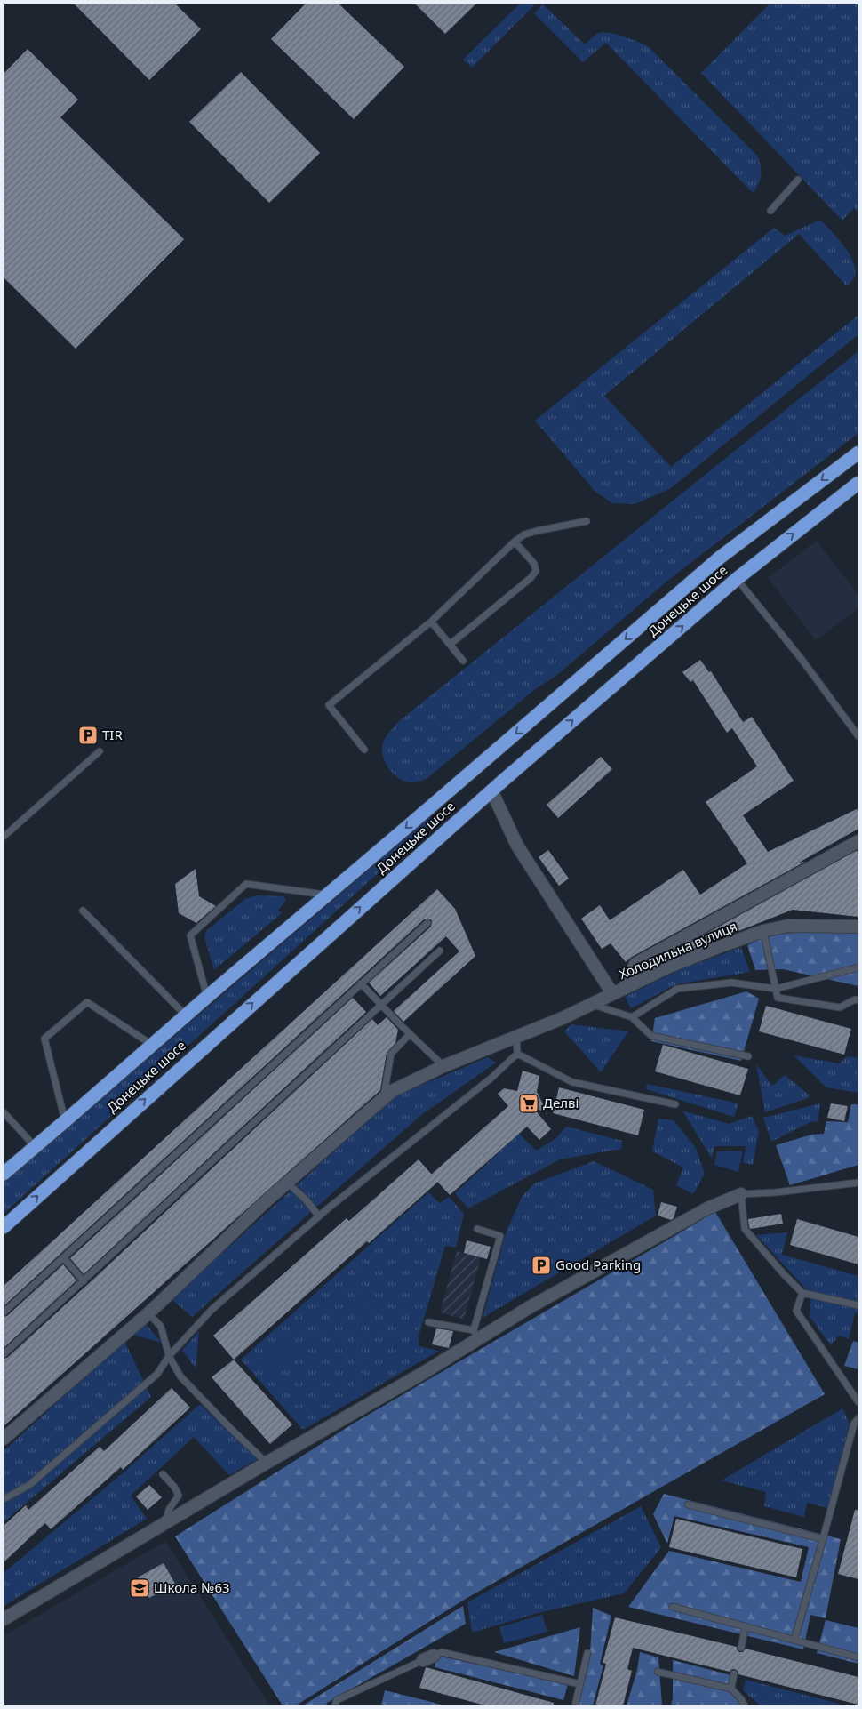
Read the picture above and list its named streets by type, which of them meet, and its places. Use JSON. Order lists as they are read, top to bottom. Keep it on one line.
{"streets":{"highway":["Донецьке шосе"],"street":["Холодильна вулиця"]},"places":{"parking":["TIR","Good Parking"],"supermarket":["Делві"],"school or university":["Школа №63"]}}
